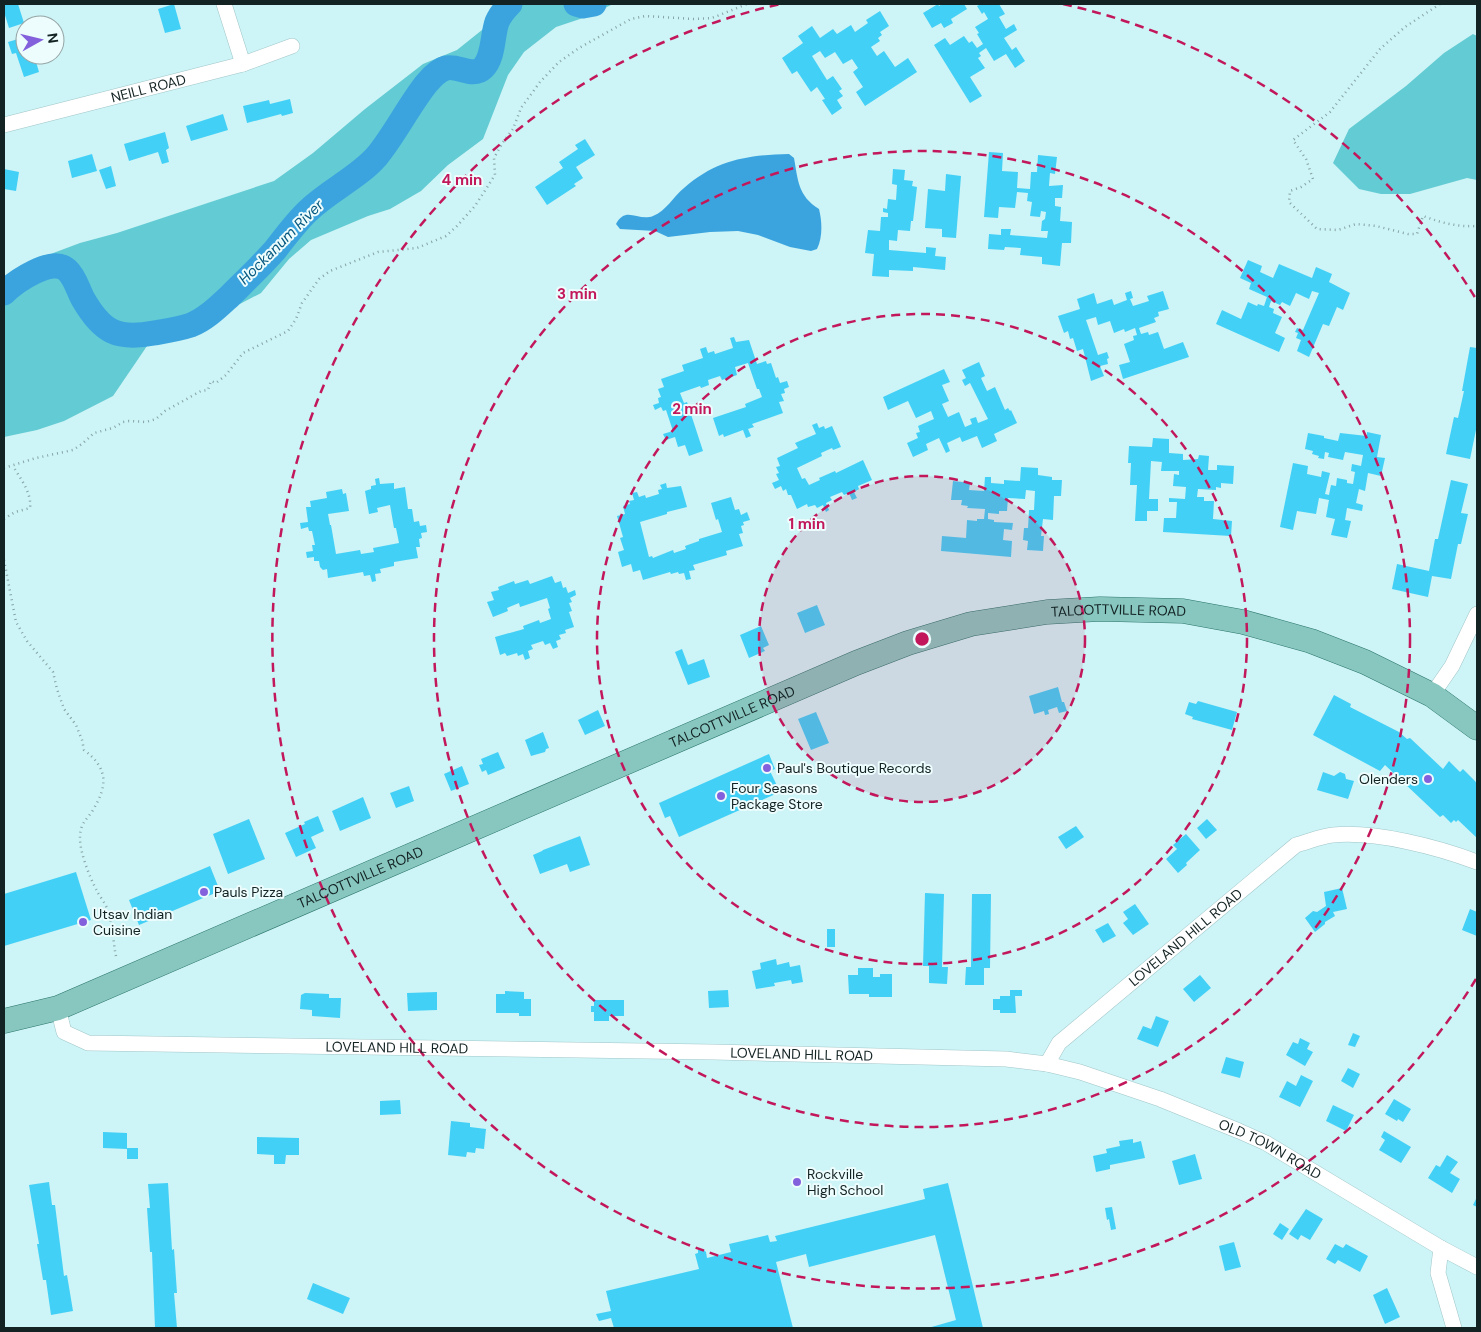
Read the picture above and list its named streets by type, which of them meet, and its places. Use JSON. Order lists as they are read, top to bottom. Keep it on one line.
{"streets":{"main road":["TALCOTTVILLE ROAD"],"street":["NEILL ROAD","LOVELAND HILL ROAD","OLD TOWN ROAD"]},"crossings":[["TALCOTTVILLE ROAD","LOVELAND HILL ROAD"],["LOVELAND HILL ROAD","OLD TOWN ROAD"]],"water":["Hockanum River"],"places":["Paul's Boutique Records","Olenders","Four Seasons Package Store","Pauls Pizza","Utsav Indian Cuisine","Rockville High School"],"north":"right","rings":["4 min","3 min","2 min","1 min"]}
